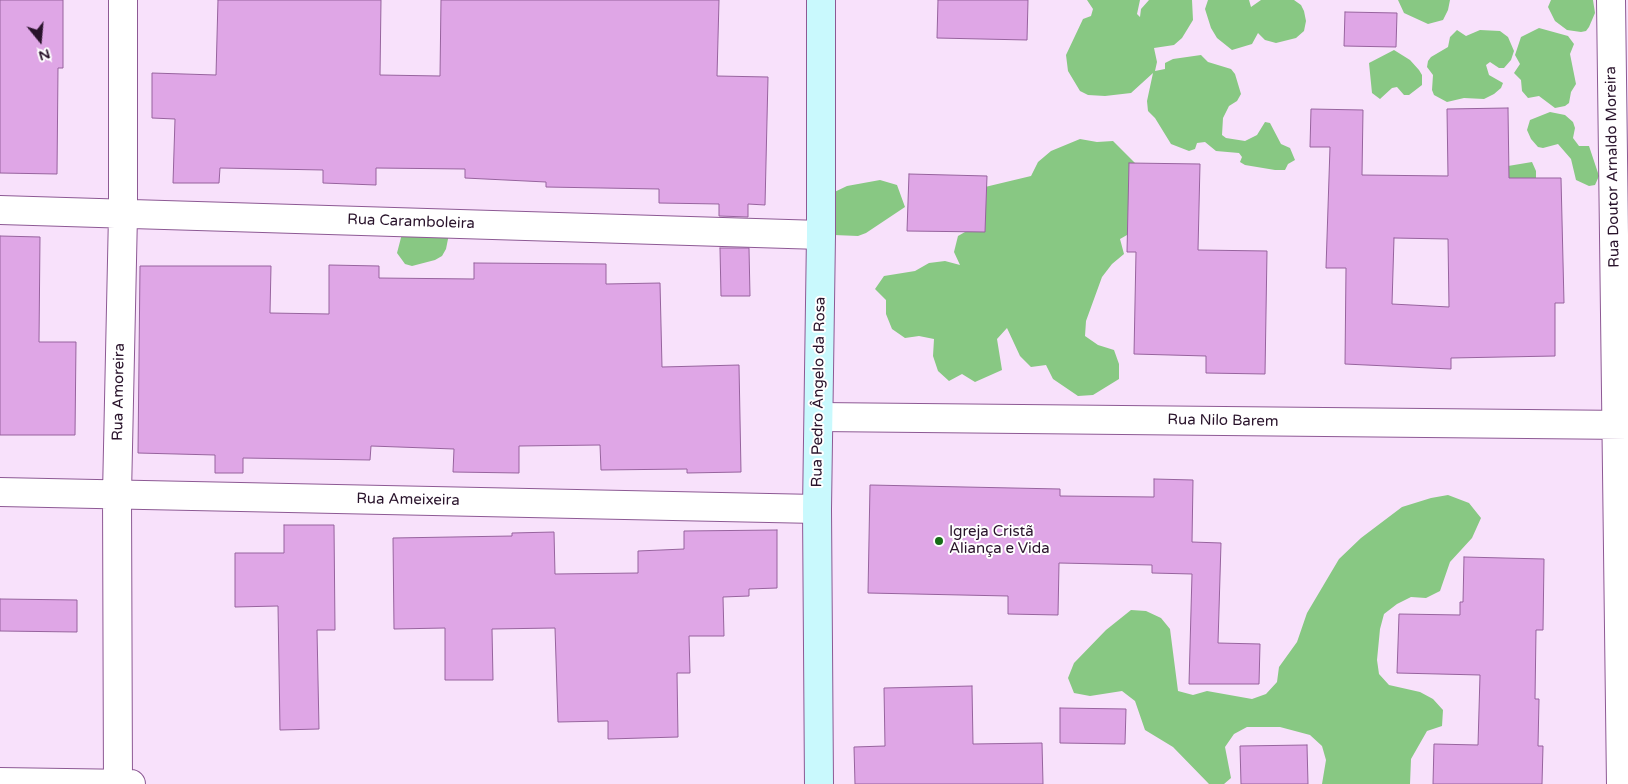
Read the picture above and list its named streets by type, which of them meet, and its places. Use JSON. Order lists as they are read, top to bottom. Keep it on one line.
{"streets":{"main road":["Rua Pedro Ângelo da Rosa"],"street":["Rua Doutor Arnaldo Moreira","Rua Caramboleira","Rua Amoreira","Rua Nilo Barem","Rua Ameixeira"]},"crossings":[["Rua Doutor Arnaldo Moreira","Rua Nilo Barem"],["Rua Caramboleira","Rua Amoreira"],["Rua Caramboleira","Rua Pedro Ângelo da Rosa"],["Rua Amoreira","Rua Ameixeira"],["Rua Pedro Ângelo da Rosa","Rua Nilo Barem"],["Rua Pedro Ângelo da Rosa","Rua Ameixeira"]],"places":["Igreja Cristã Aliança e Vida"],"north":"bottom"}
